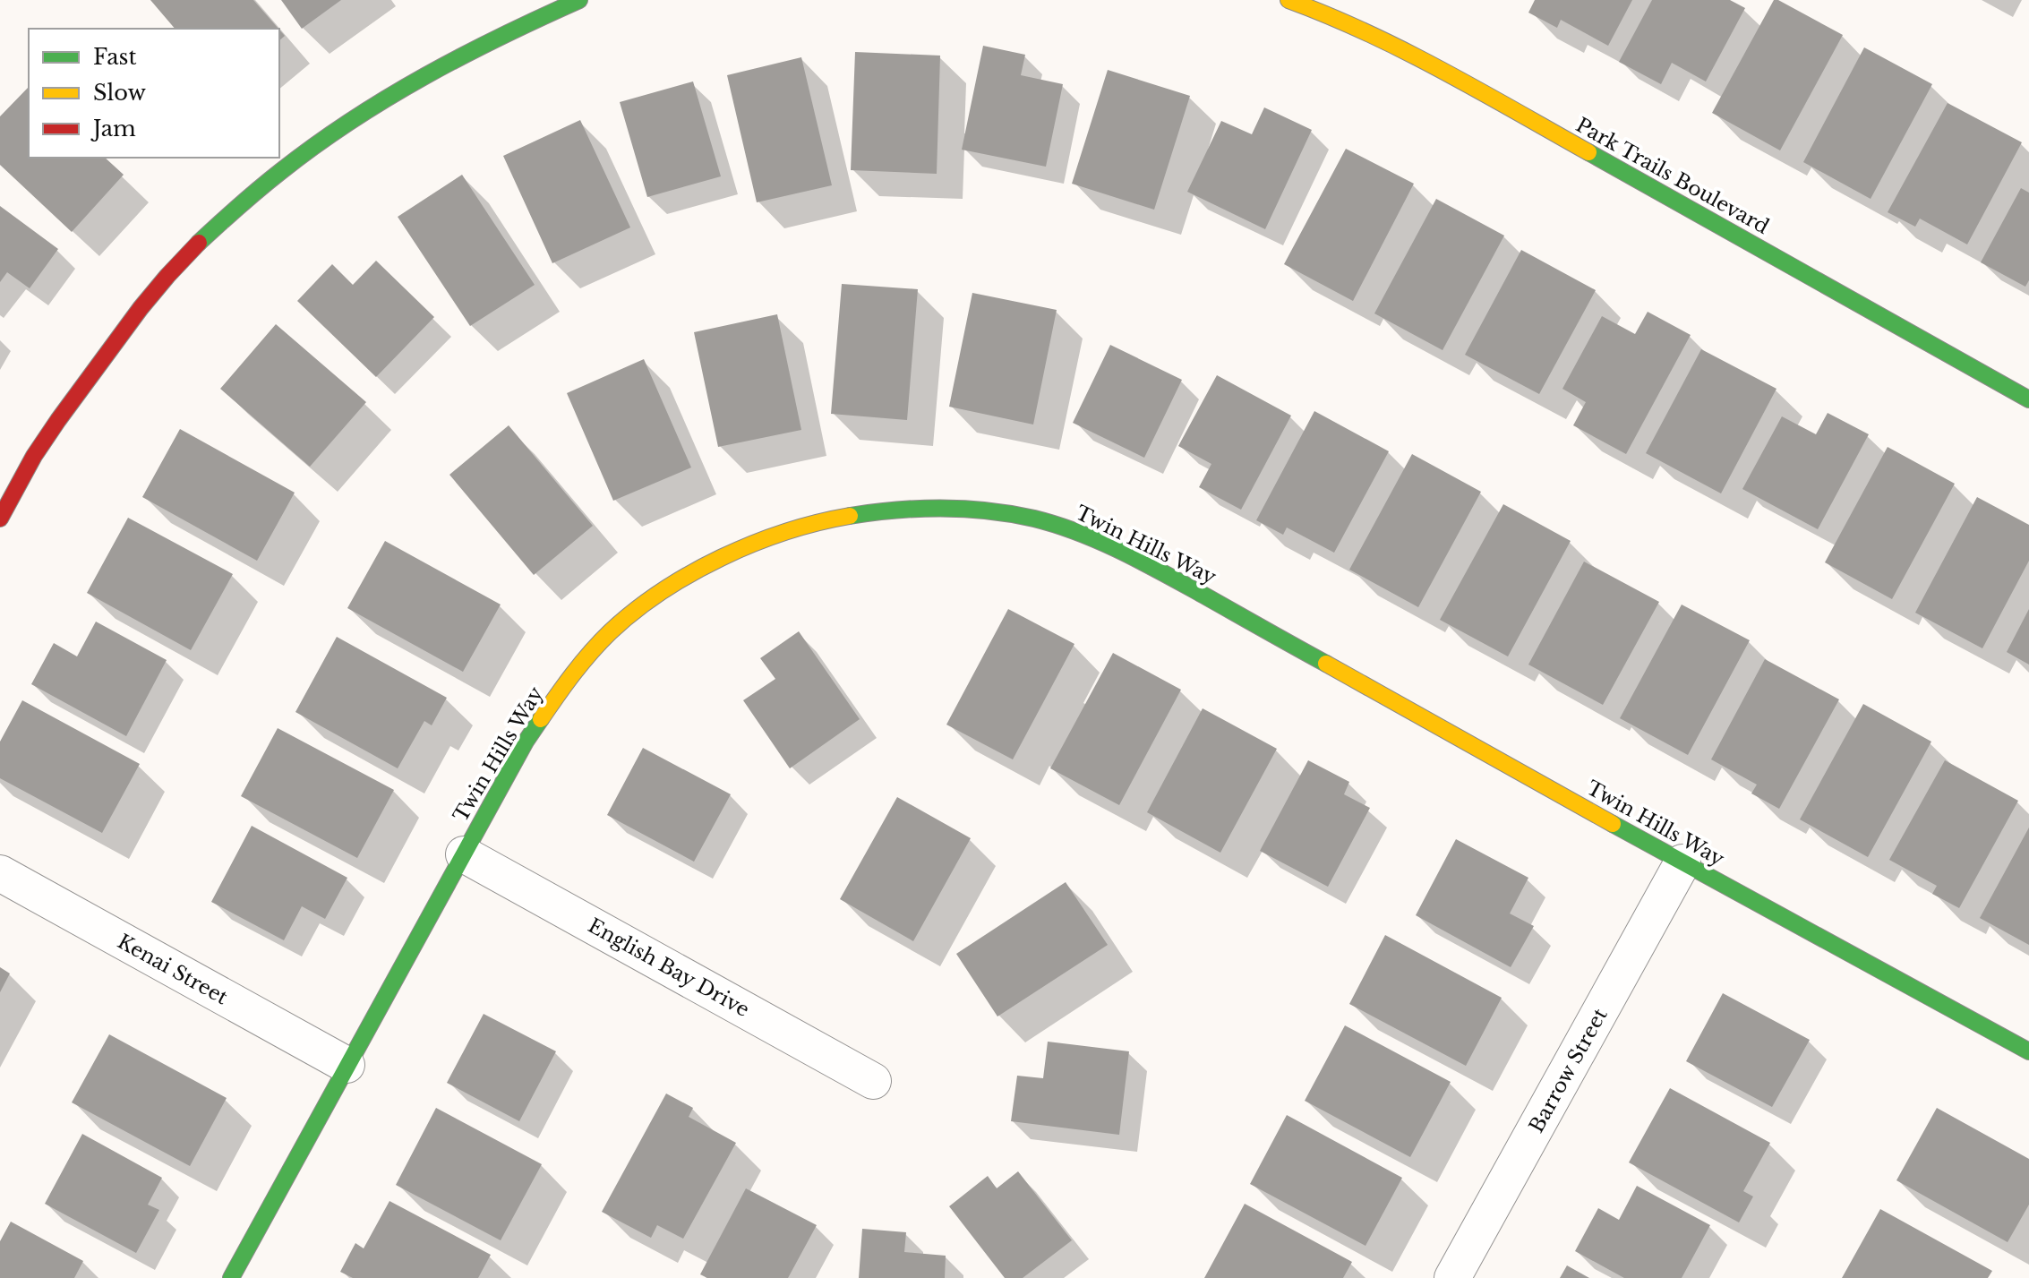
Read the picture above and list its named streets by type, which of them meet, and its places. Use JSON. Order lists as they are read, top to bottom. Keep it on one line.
{"streets":{"street":["Park Trails Boulevard","Twin Hills Way","English Bay Drive","Kenai Street","Barrow Street"]},"crossings":[["Twin Hills Way","English Bay Drive"],["Twin Hills Way","Kenai Street"],["Twin Hills Way","Barrow Street"]],"legend":["Fast","Slow","Jam"]}
